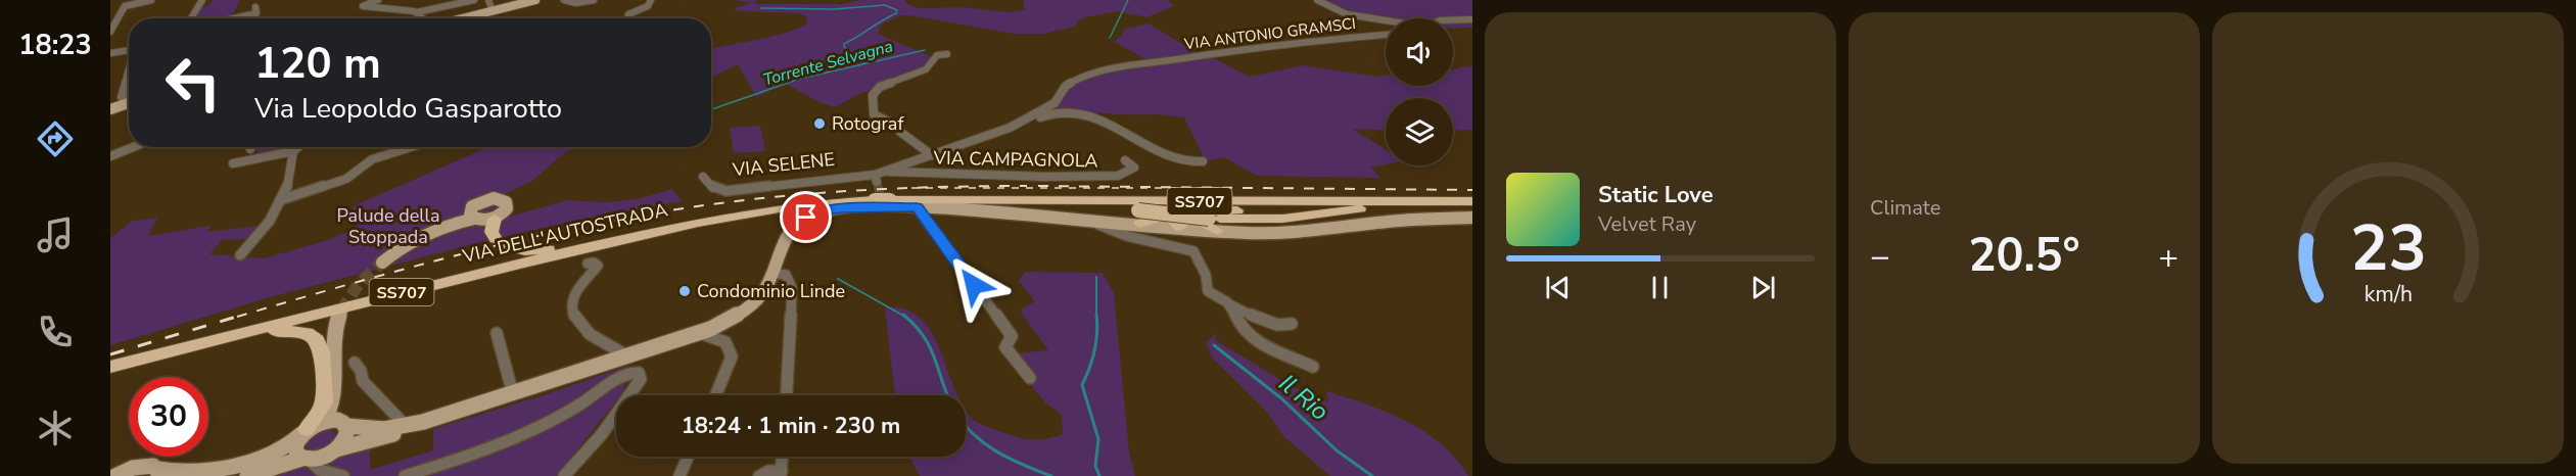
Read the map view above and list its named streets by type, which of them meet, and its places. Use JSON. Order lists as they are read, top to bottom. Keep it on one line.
{"streets":{"highway":["SS707","VIA DELL'AUTOSTRADA"],"street":["VIA ANTONIO GRAMSCI","VIA CAMPAGNOLA","VIA SELENE"]},"crossings":[["VIA ANTONIO GRAMSCI","VIA CAMPAGNOLA"],["VIA ANTONIO GRAMSCI","VIA SELENE"],["VIA CAMPAGNOLA","VIA SELENE"],["SS707","VIA DELL'AUTOSTRADA"]],"water":["Torrente Selvagna","Il Rio"],"parks":["Palude della Stoppada"],"places":["Rotograf","Condominio Linde"],"page":{"tabs":"18:23","tile":"Climate","turn":["120 m","Via Leopoldo Gasparotto"],"song":["Static Love","Velvet Ray"],"heat":["−","20.5°","+"],"limit":"30","trip":"18:24 · 1 min · 230 m","gauge":["23","km/h"]}}
